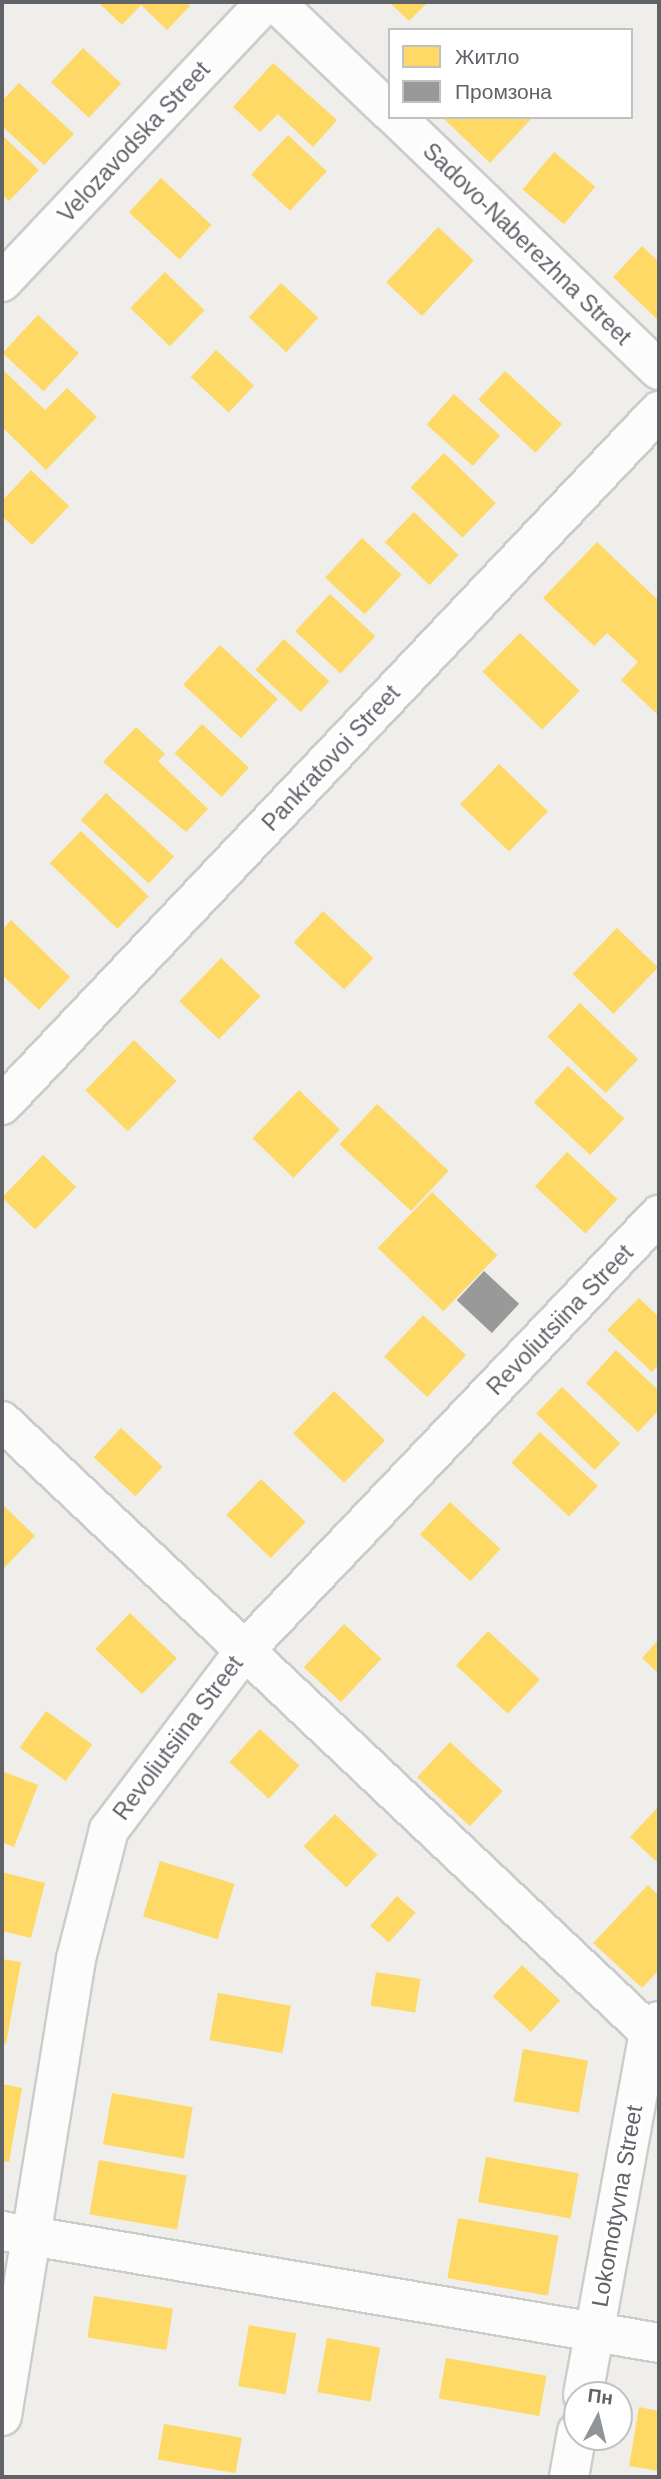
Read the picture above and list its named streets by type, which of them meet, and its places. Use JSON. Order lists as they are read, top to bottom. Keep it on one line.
{"streets":{"street":["Velozavodska Street","Sadovo-Naberezhna Street","Pankratovoi Street","Revoliutsiina Street","Lokomotyvna Street"]},"legend":["Житло","Промзона"],"north":"top"}
